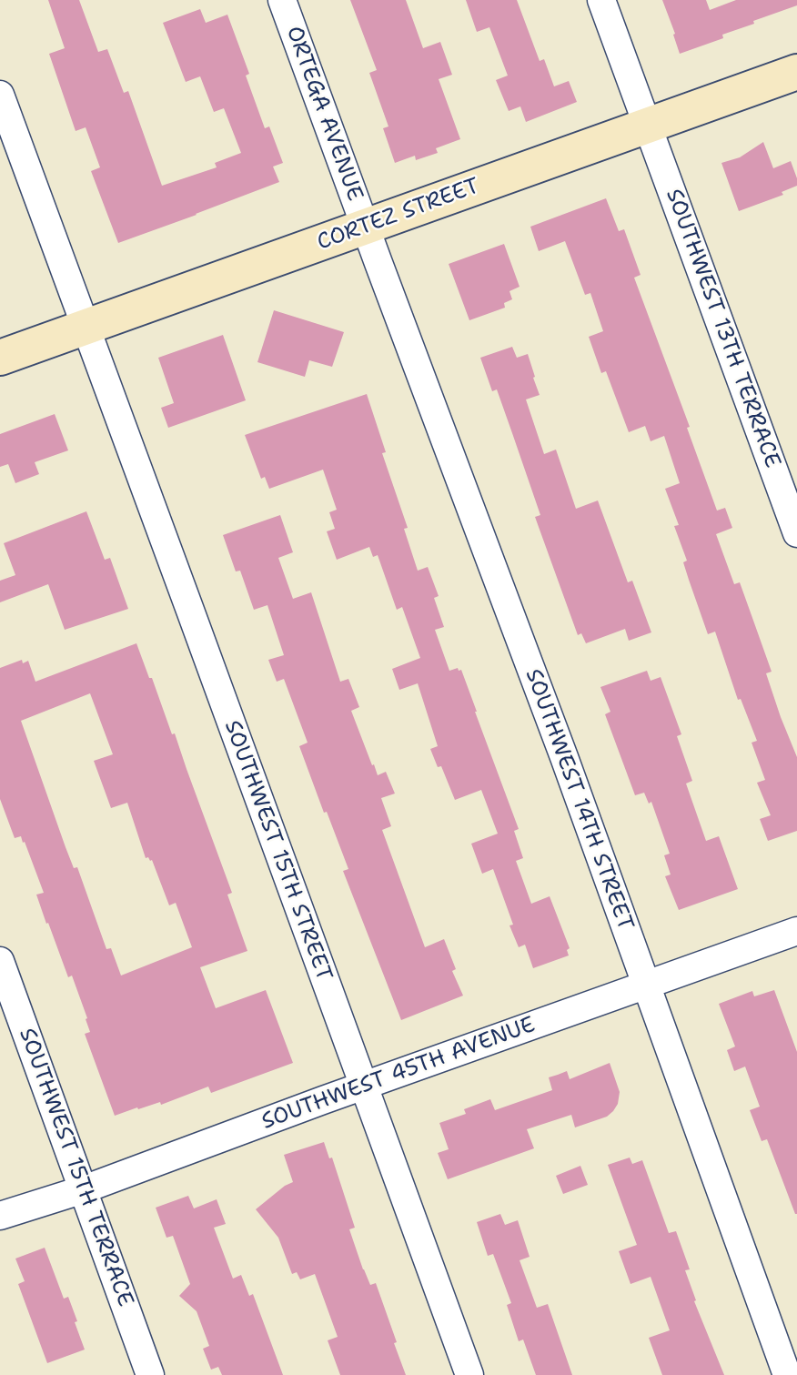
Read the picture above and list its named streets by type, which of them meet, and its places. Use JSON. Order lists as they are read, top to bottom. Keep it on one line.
{"streets":{"street":["ORTEGA AVENUE","CORTEZ STREET","SOUTHWEST 13TH TERRACE","SOUTHWEST 14TH STREET","SOUTHWEST 15TH STREET","SOUTHWEST 45TH AVENUE","SOUTHWEST 15TH TERRACE"]},"crossings":[["ORTEGA AVENUE","CORTEZ STREET"],["ORTEGA AVENUE","SOUTHWEST 14TH STREET"],["CORTEZ STREET","SOUTHWEST 13TH TERRACE"],["CORTEZ STREET","SOUTHWEST 14TH STREET"],["CORTEZ STREET","SOUTHWEST 15TH STREET"],["SOUTHWEST 14TH STREET","SOUTHWEST 45TH AVENUE"],["SOUTHWEST 15TH STREET","SOUTHWEST 45TH AVENUE"],["SOUTHWEST 45TH AVENUE","SOUTHWEST 15TH TERRACE"]]}
